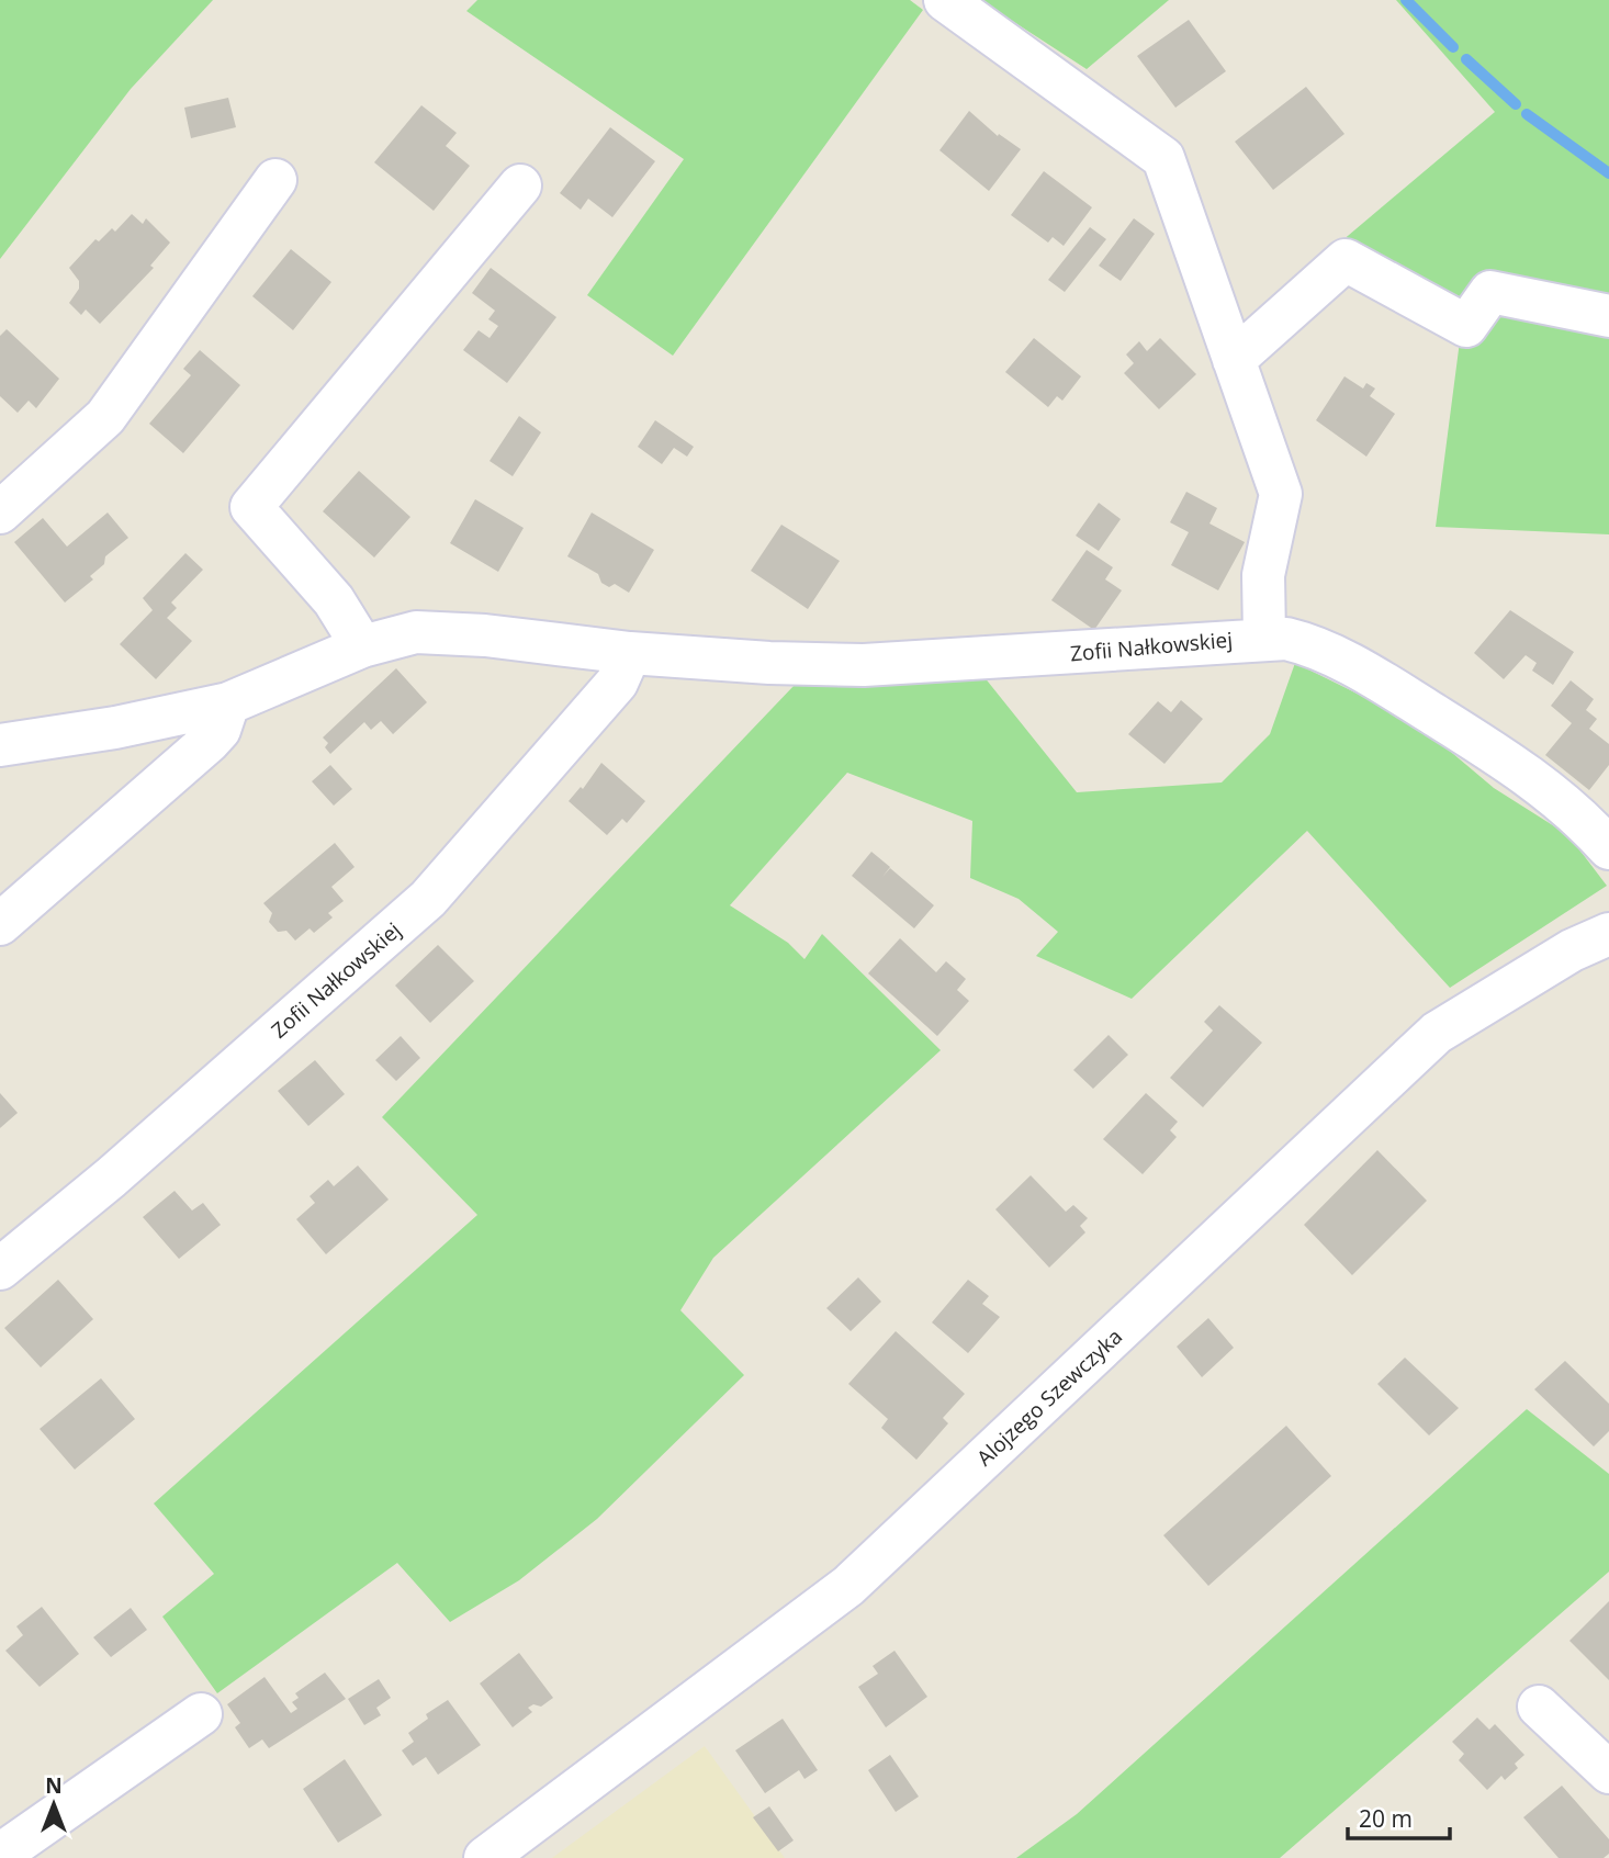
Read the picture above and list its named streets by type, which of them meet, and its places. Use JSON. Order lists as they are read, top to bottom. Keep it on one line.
{"streets":{"street":["Zofii Nałkowskiej","Alojzego Szewczyka"]},"scale_bar":"20 m","north":"top"}
